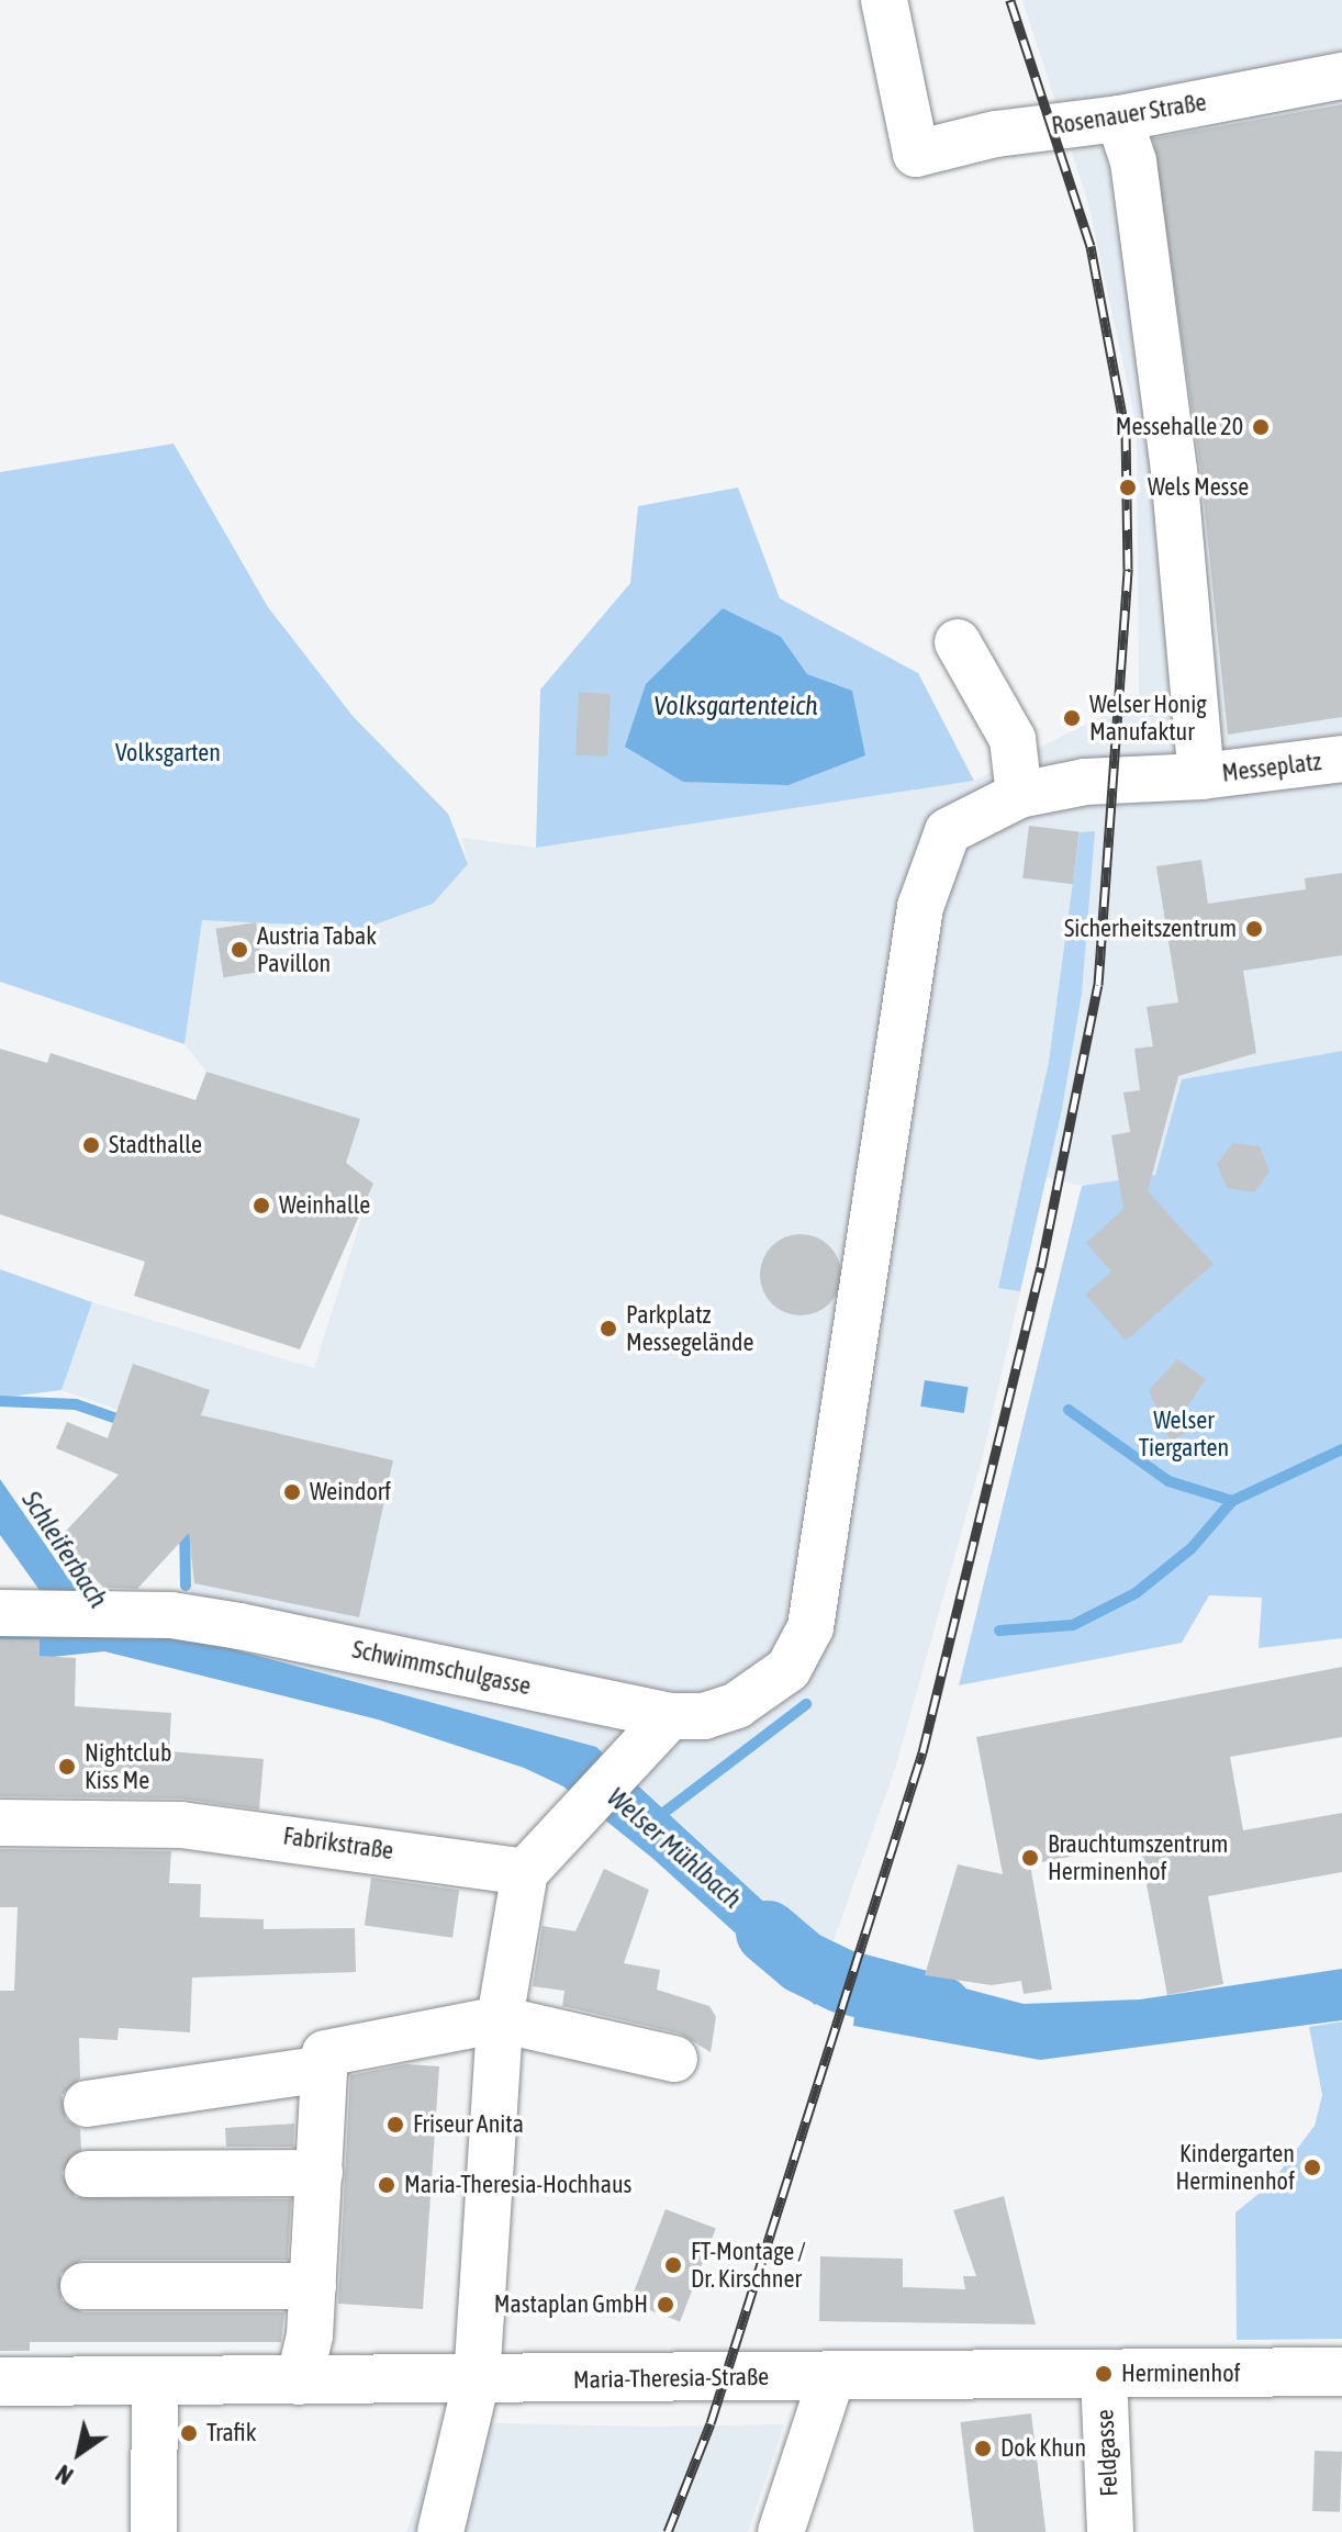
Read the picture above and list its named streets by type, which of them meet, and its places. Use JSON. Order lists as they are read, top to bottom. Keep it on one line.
{"streets":{"main road":["Maria-Theresia-Straße"],"street":["Rosenauer Straße","Messeplatz","Schwimmschulgasse","Fabrikstraße","Feldgasse"]},"crossings":[["Messeplatz","Schwimmschulgasse"],["Maria-Theresia-Straße","Feldgasse"]],"water":["Volksgartenteich","Schleiferbach","Welser Mühlbach"],"parks":["Volksgarten","Welser Tiergarten"],"places":["Messehalle 20","Wels Messe","Welser Honig Manufaktur","Sicherheitszentrum","Austria Tabak Pavillon","Stadthalle","Weinhalle","Parkplatz Messegelände","Weindorf","Nightclub Kiss Me","Brauchtumszentrum Herminenhof","Friseur Anita","Kindergarten Herminenhof","Maria-Theresia-Hochhaus","FT-Montage / Dr. Kirschner","Mastaplan GmbH","Herminenhof","Trafik","Dok Khun"],"north":"bottom left"}
